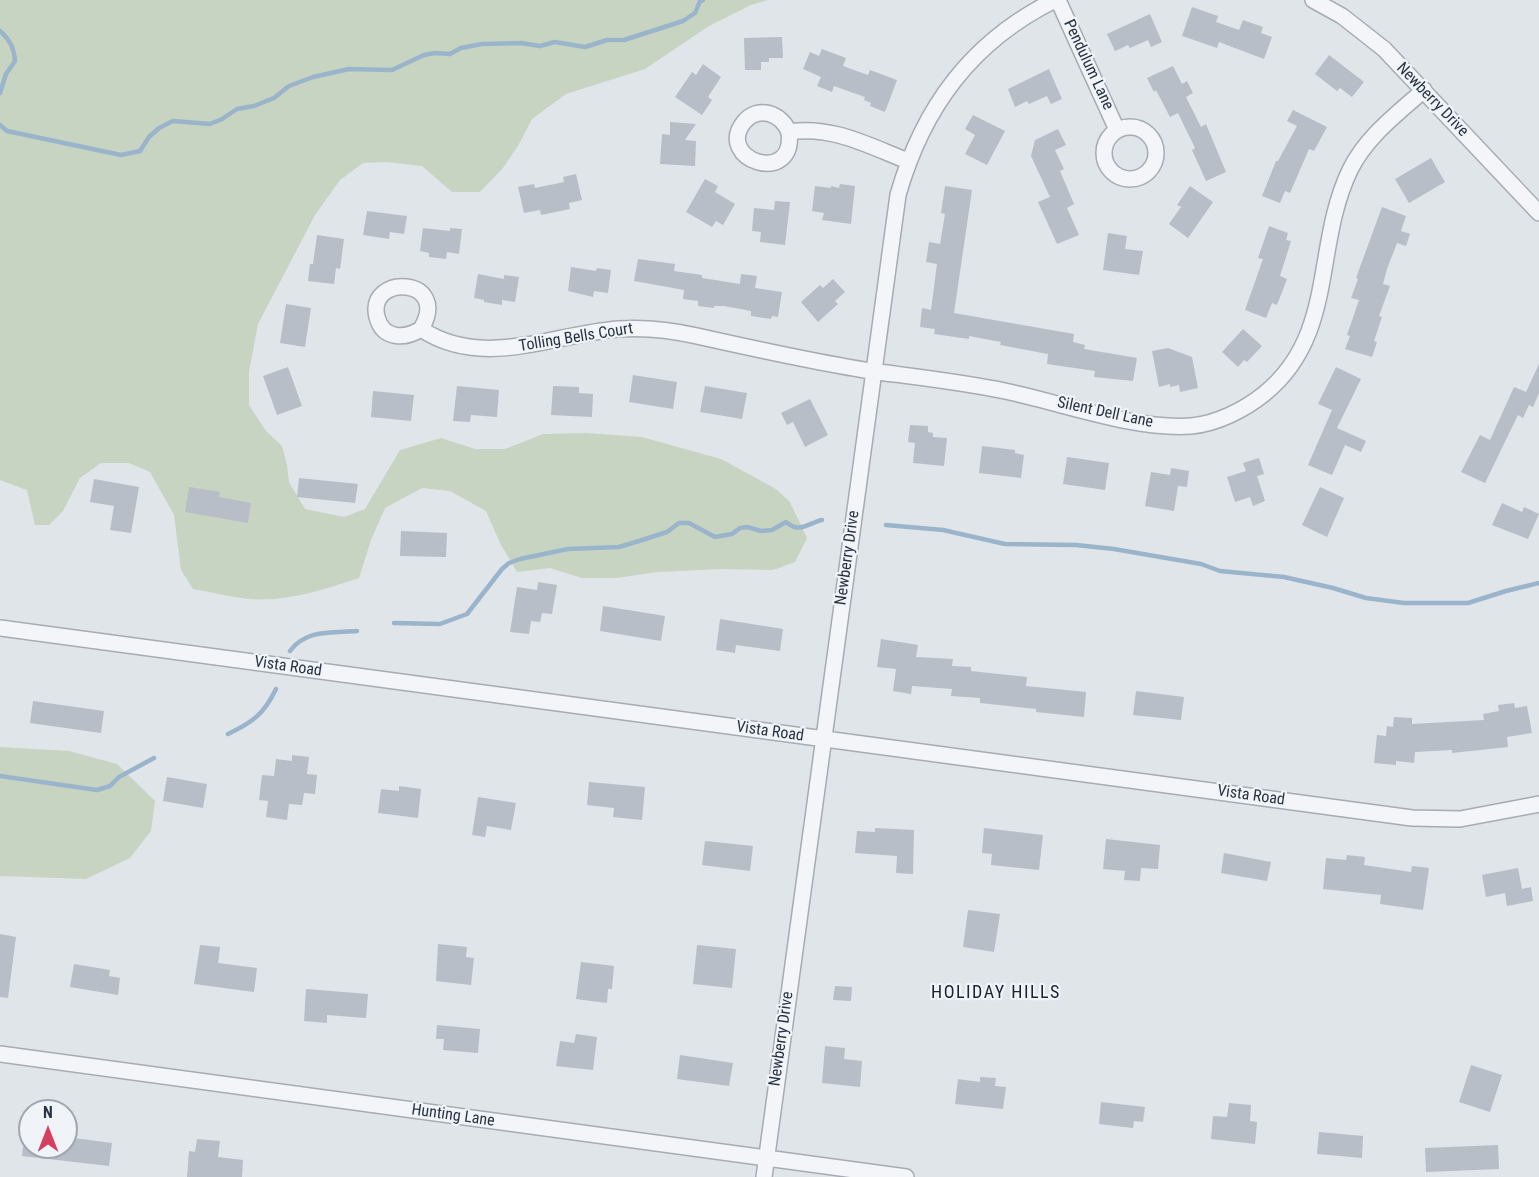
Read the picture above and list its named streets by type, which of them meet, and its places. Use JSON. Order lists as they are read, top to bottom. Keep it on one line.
{"streets":{"street":["Pendulum Lane","Newberry Drive","Tolling Bells Court","Silent Dell Lane","Vista Road","Hunting Lane"]},"crossings":[["Pendulum Lane","Newberry Drive"],["Newberry Drive","Tolling Bells Court"],["Newberry Drive","Silent Dell Lane"],["Newberry Drive","Vista Road"],["Newberry Drive","Hunting Lane"],["Tolling Bells Court","Silent Dell Lane"]],"districts":["HOLIDAY HILLS"],"north":"top"}
